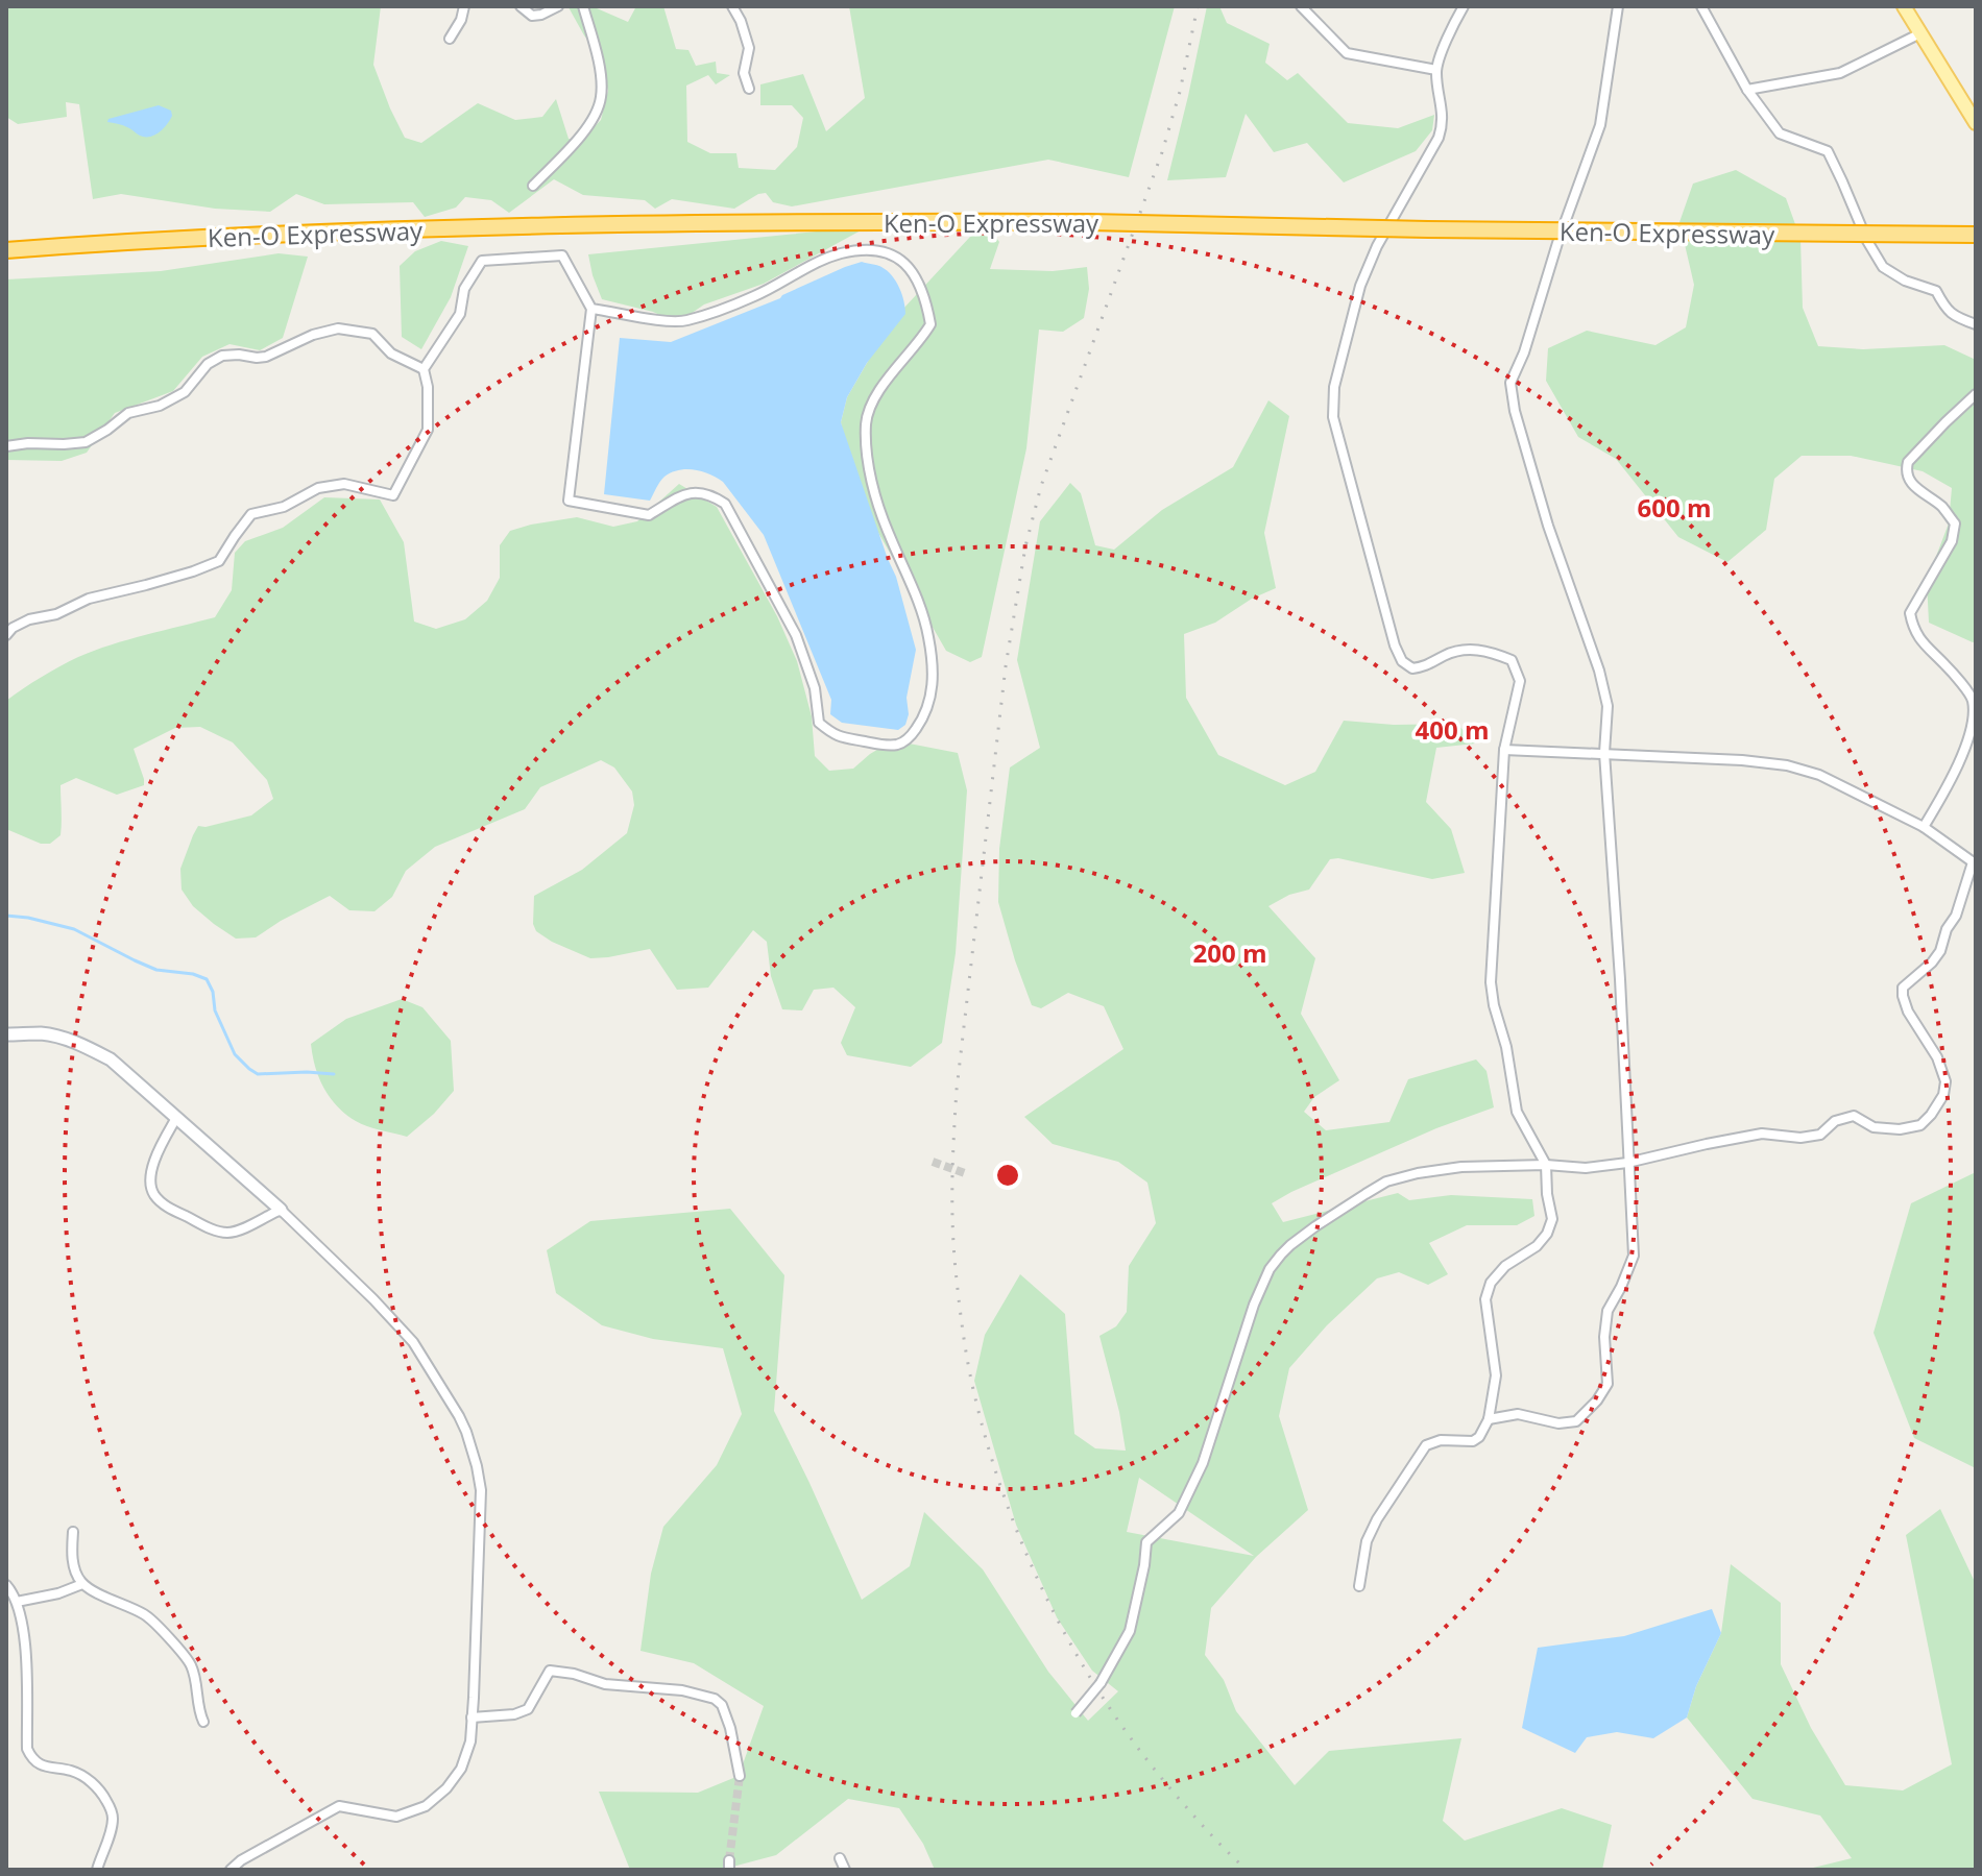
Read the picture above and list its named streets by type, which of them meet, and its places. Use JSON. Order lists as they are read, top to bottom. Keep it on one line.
{"streets":{"highway":["Ken-O Expressway"]},"rings":["600 m","400 m","200 m"]}
